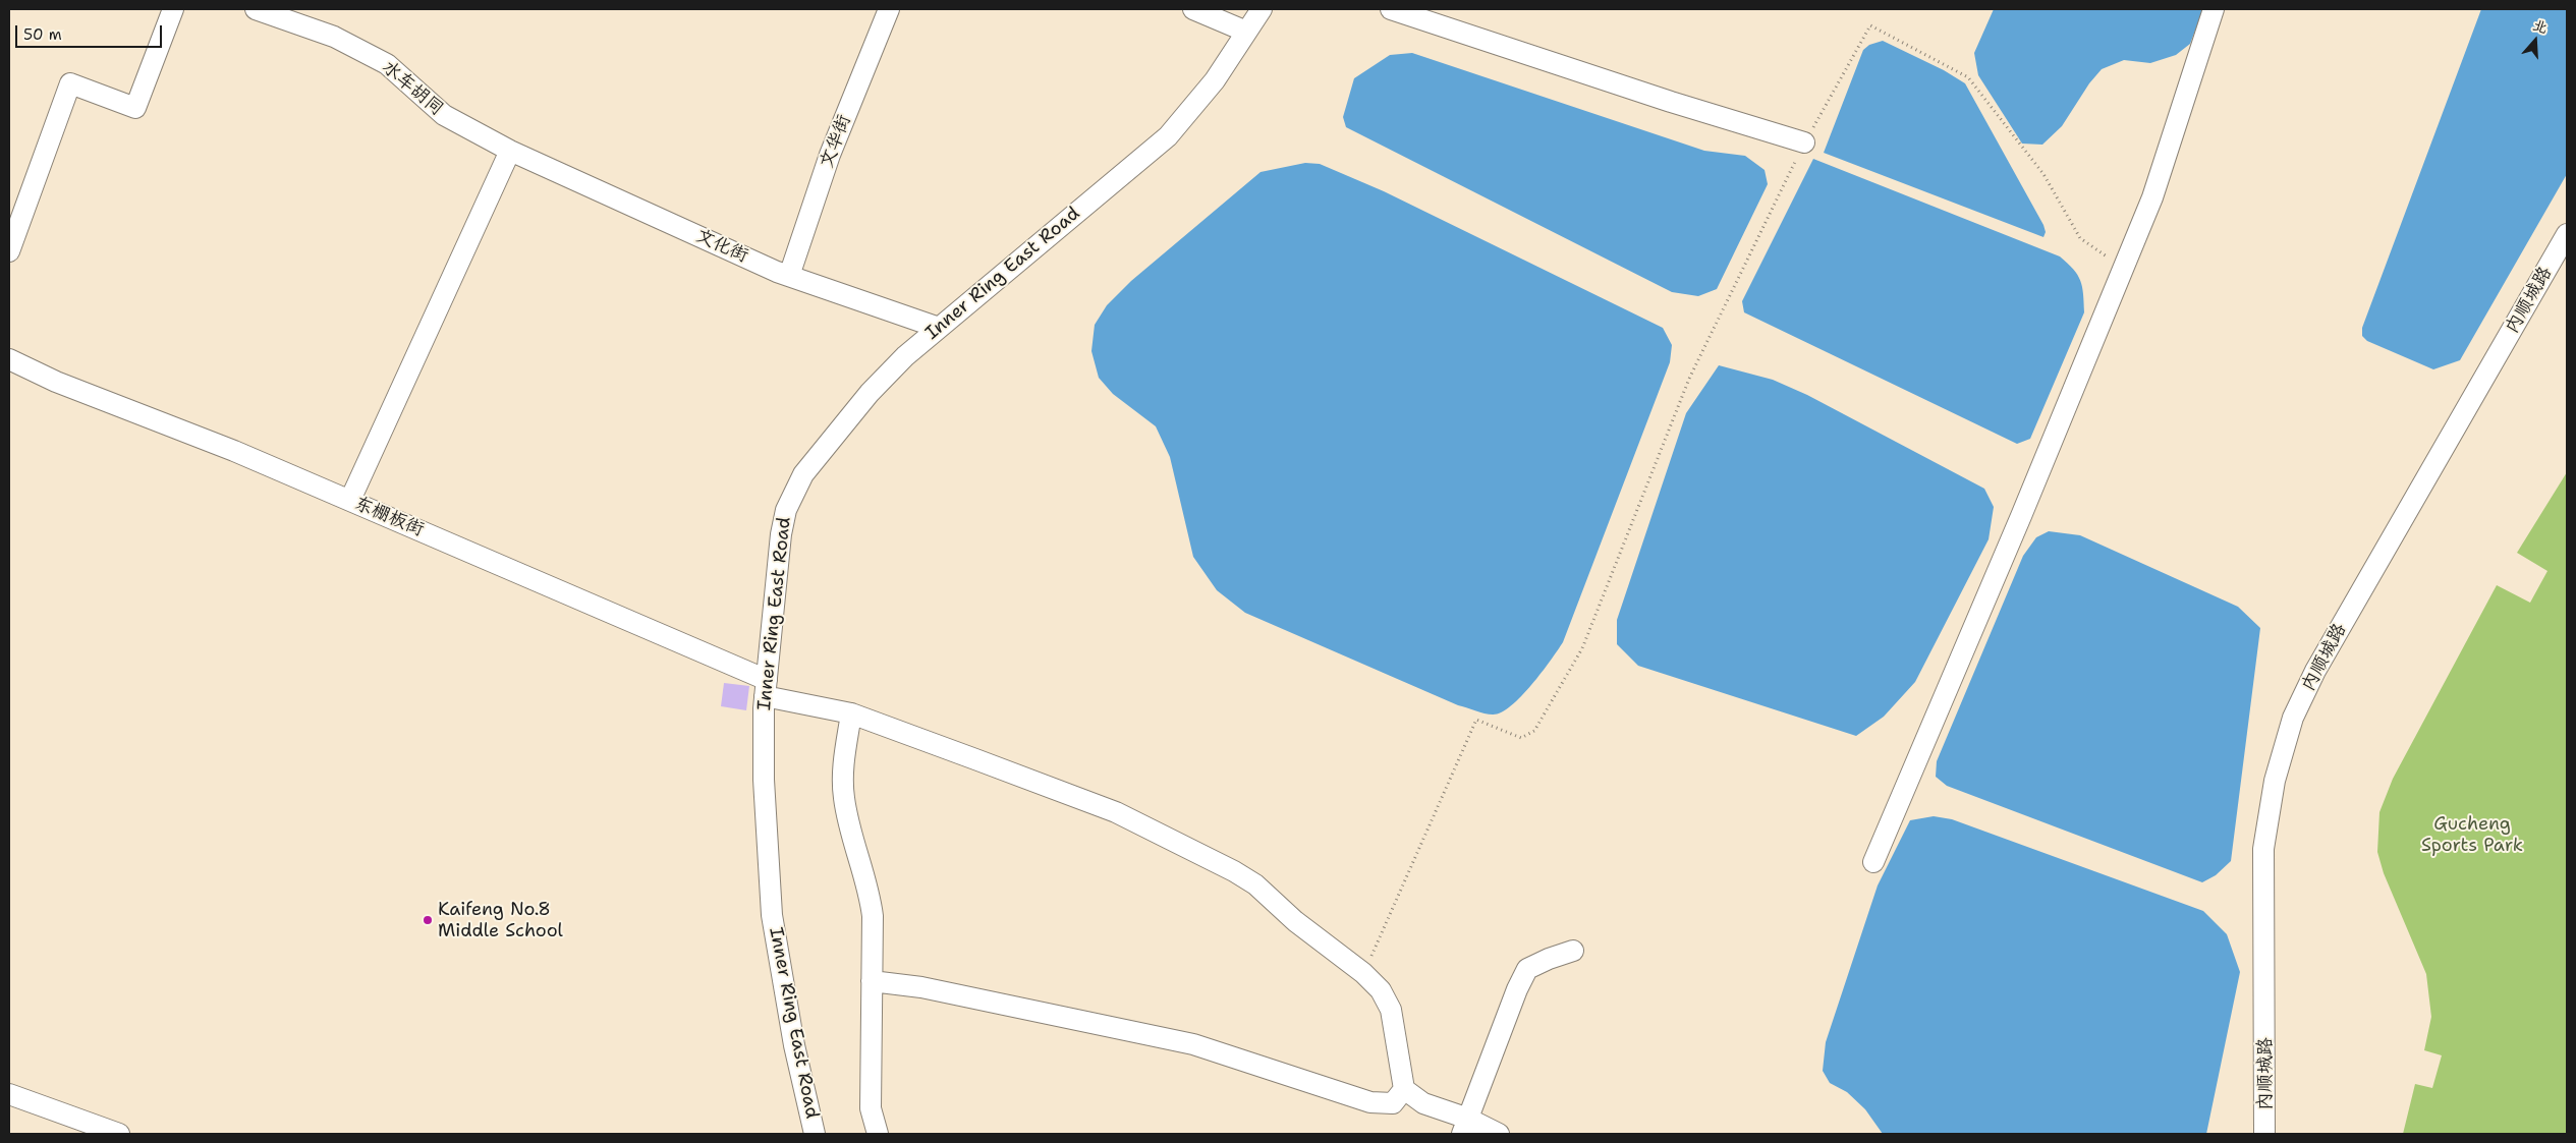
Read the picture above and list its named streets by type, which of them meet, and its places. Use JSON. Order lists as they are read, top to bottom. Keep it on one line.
{"streets":{"street":["水车胡同","文华街","文化街","Inner Ring East Road","内顺城路","东棚板街"]},"crossings":[["水车胡同","文化街"],["文华街","文化街"],["文化街","Inner Ring East Road"],["Inner Ring East Road","东棚板街"]],"parks":["Gucheng Sports Park"],"places":["Kaifeng No.8 Middle School"],"scale_bar":"50 m","north":"top"}
